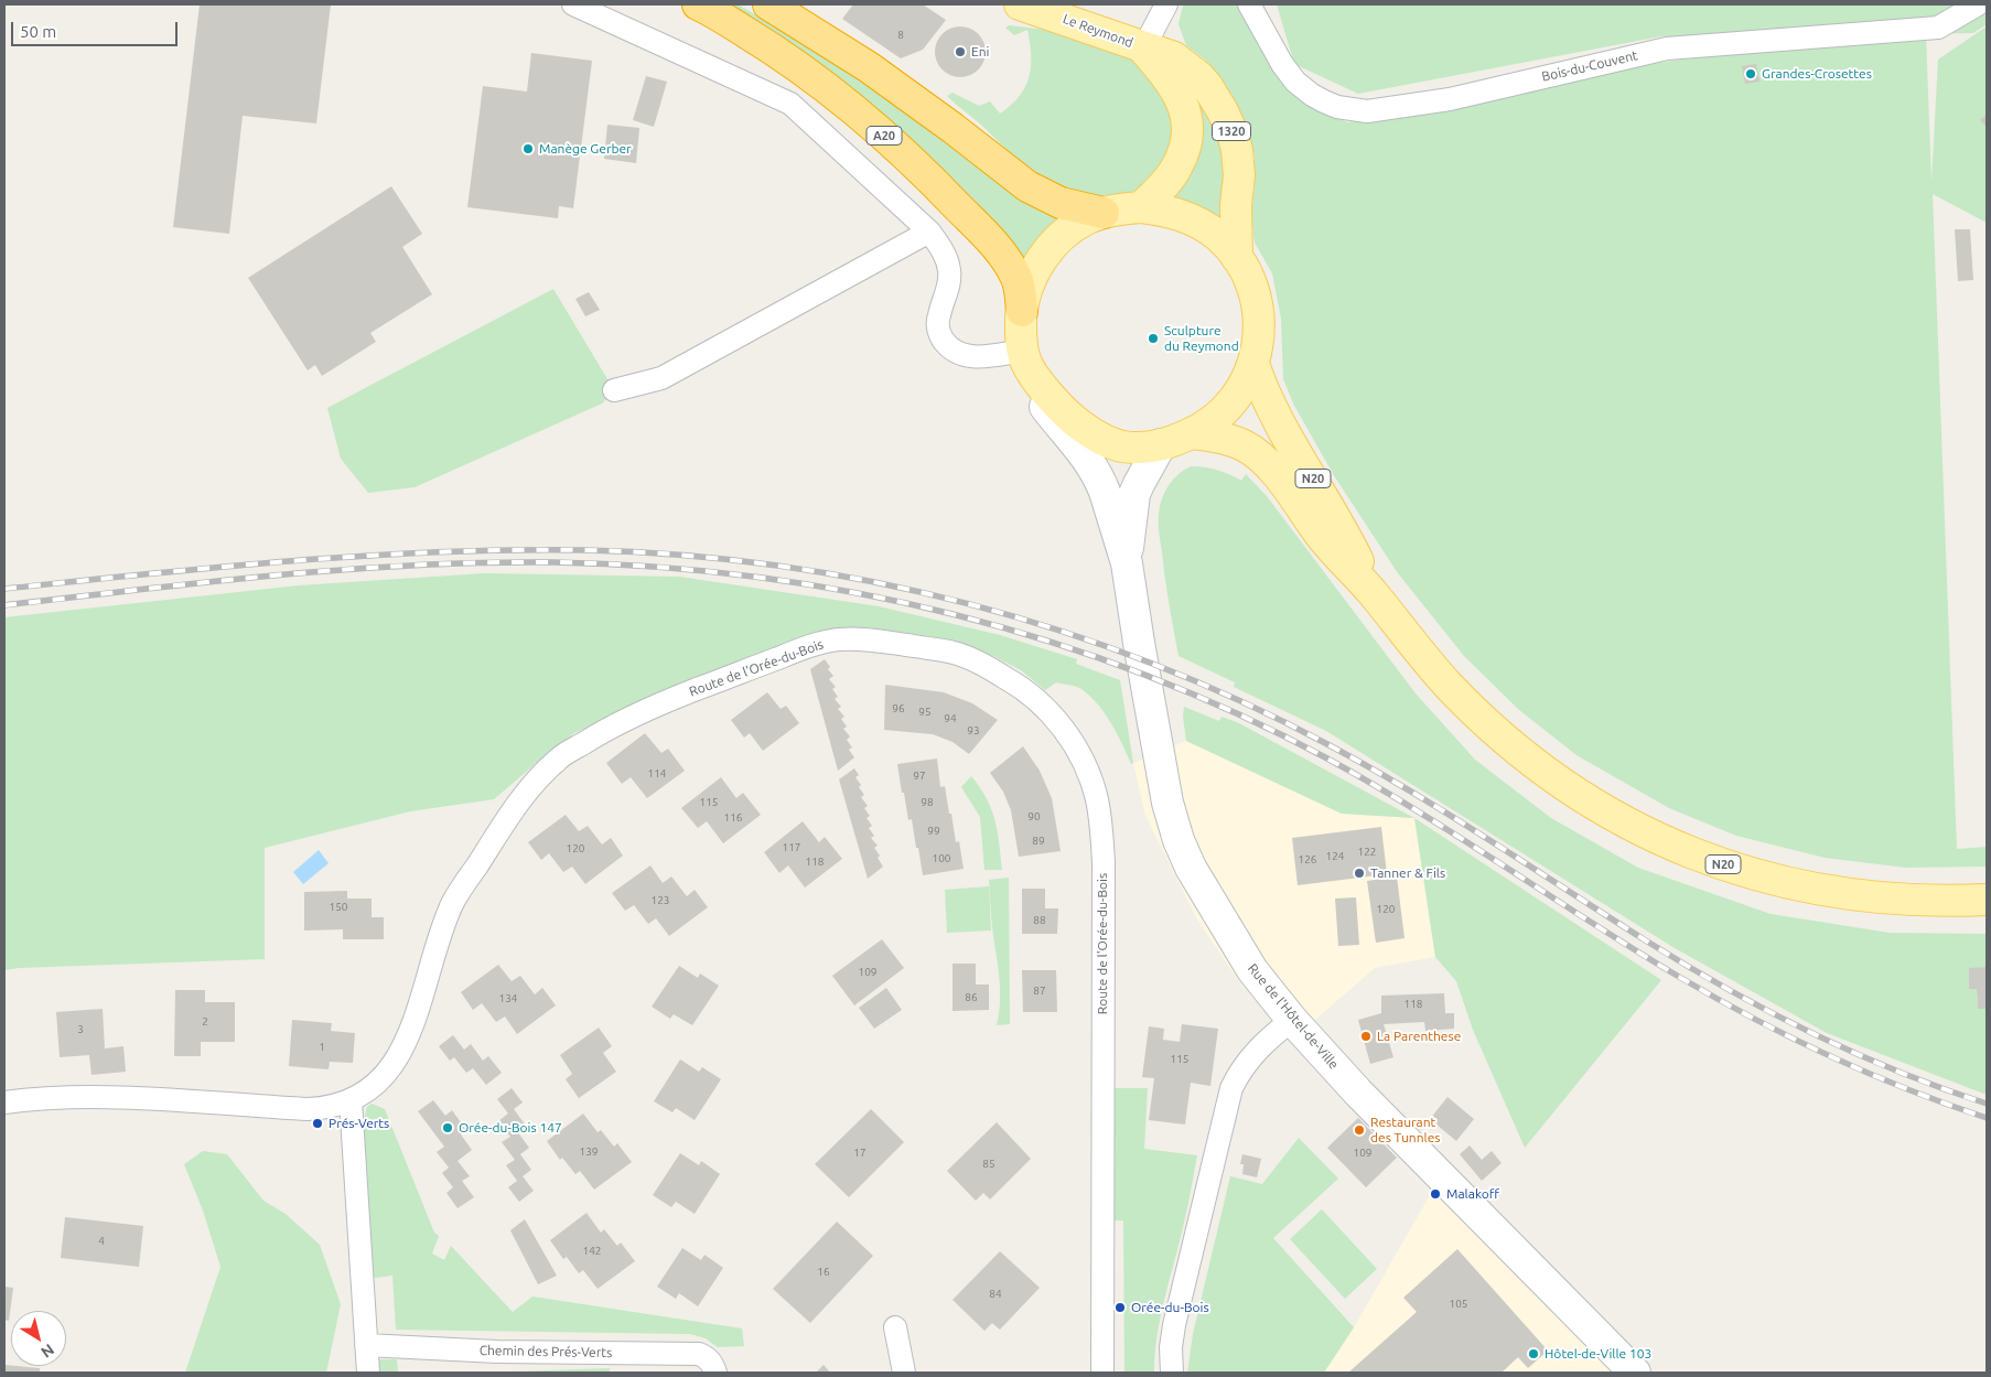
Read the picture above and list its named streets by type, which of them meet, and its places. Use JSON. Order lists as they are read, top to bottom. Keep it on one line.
{"streets":{"highway":["A20"],"main road":["Le Reymond","1320","N20","Rue de l'Hôtel-de-Ville"],"street":["Bois-du-Couvent","Route de l'Orée-du-Bois","Chemin des Prés-Verts"]},"crossings":[["Le Reymond","1320"],["1320","N20"],["A20","N20"],["N20","Rue de l'Hôtel-de-Ville"]],"places":["Eni","Grandes-Crosettes","Manège Gerber","Sculpture du Reymond","Tanner & Fils","La Parenthese","Prés-Verts","Orée-du-Bois 147","Restaurant des Tunnles","Malakoff","Orée-du-Bois","Hôtel-de-Ville 103"],"house_numbers":["8","96","95","94","93","114","97","115","98","90","116","99","89","117","120","122","124","100","126","118","123","150","120","88","109","87","86","134","118","2","3","1","115","139","17","109","85","4","142","16","84","105"],"scale_bar":"50 m","north":"bottom right"}
